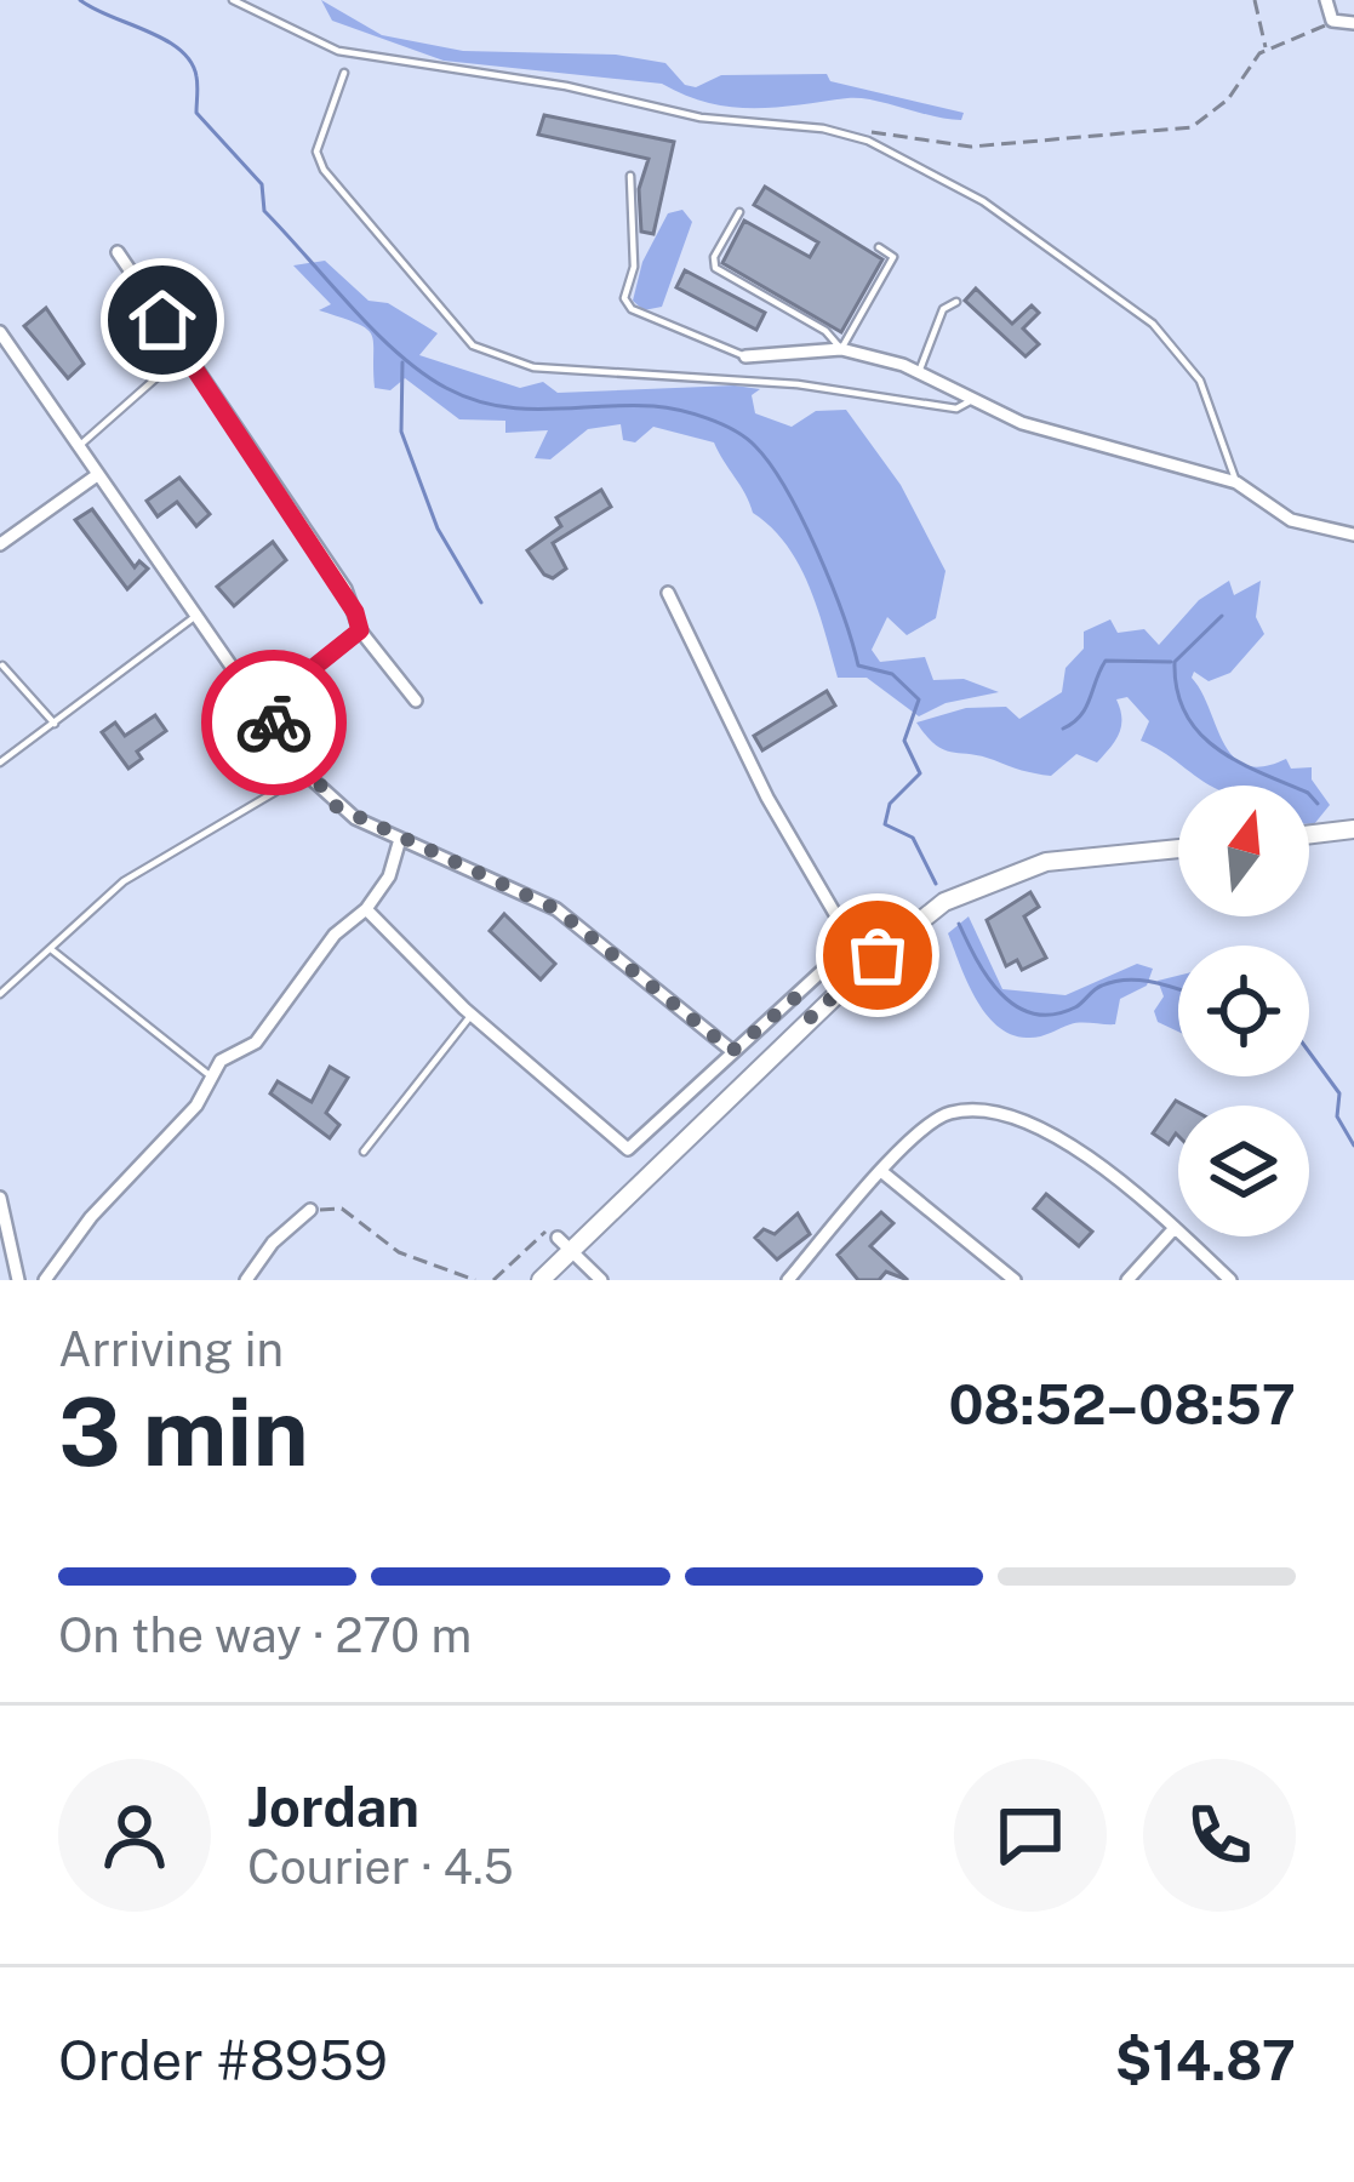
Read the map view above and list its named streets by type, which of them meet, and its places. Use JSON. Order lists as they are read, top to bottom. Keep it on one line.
{"north":"top","page":{"heading":["3 min","Arriving in","08:52–08:57"],"panel":["Jordan","Courier · 4.5","Order #8959","$14.87"],"bar":"On the way · 270 m"}}
